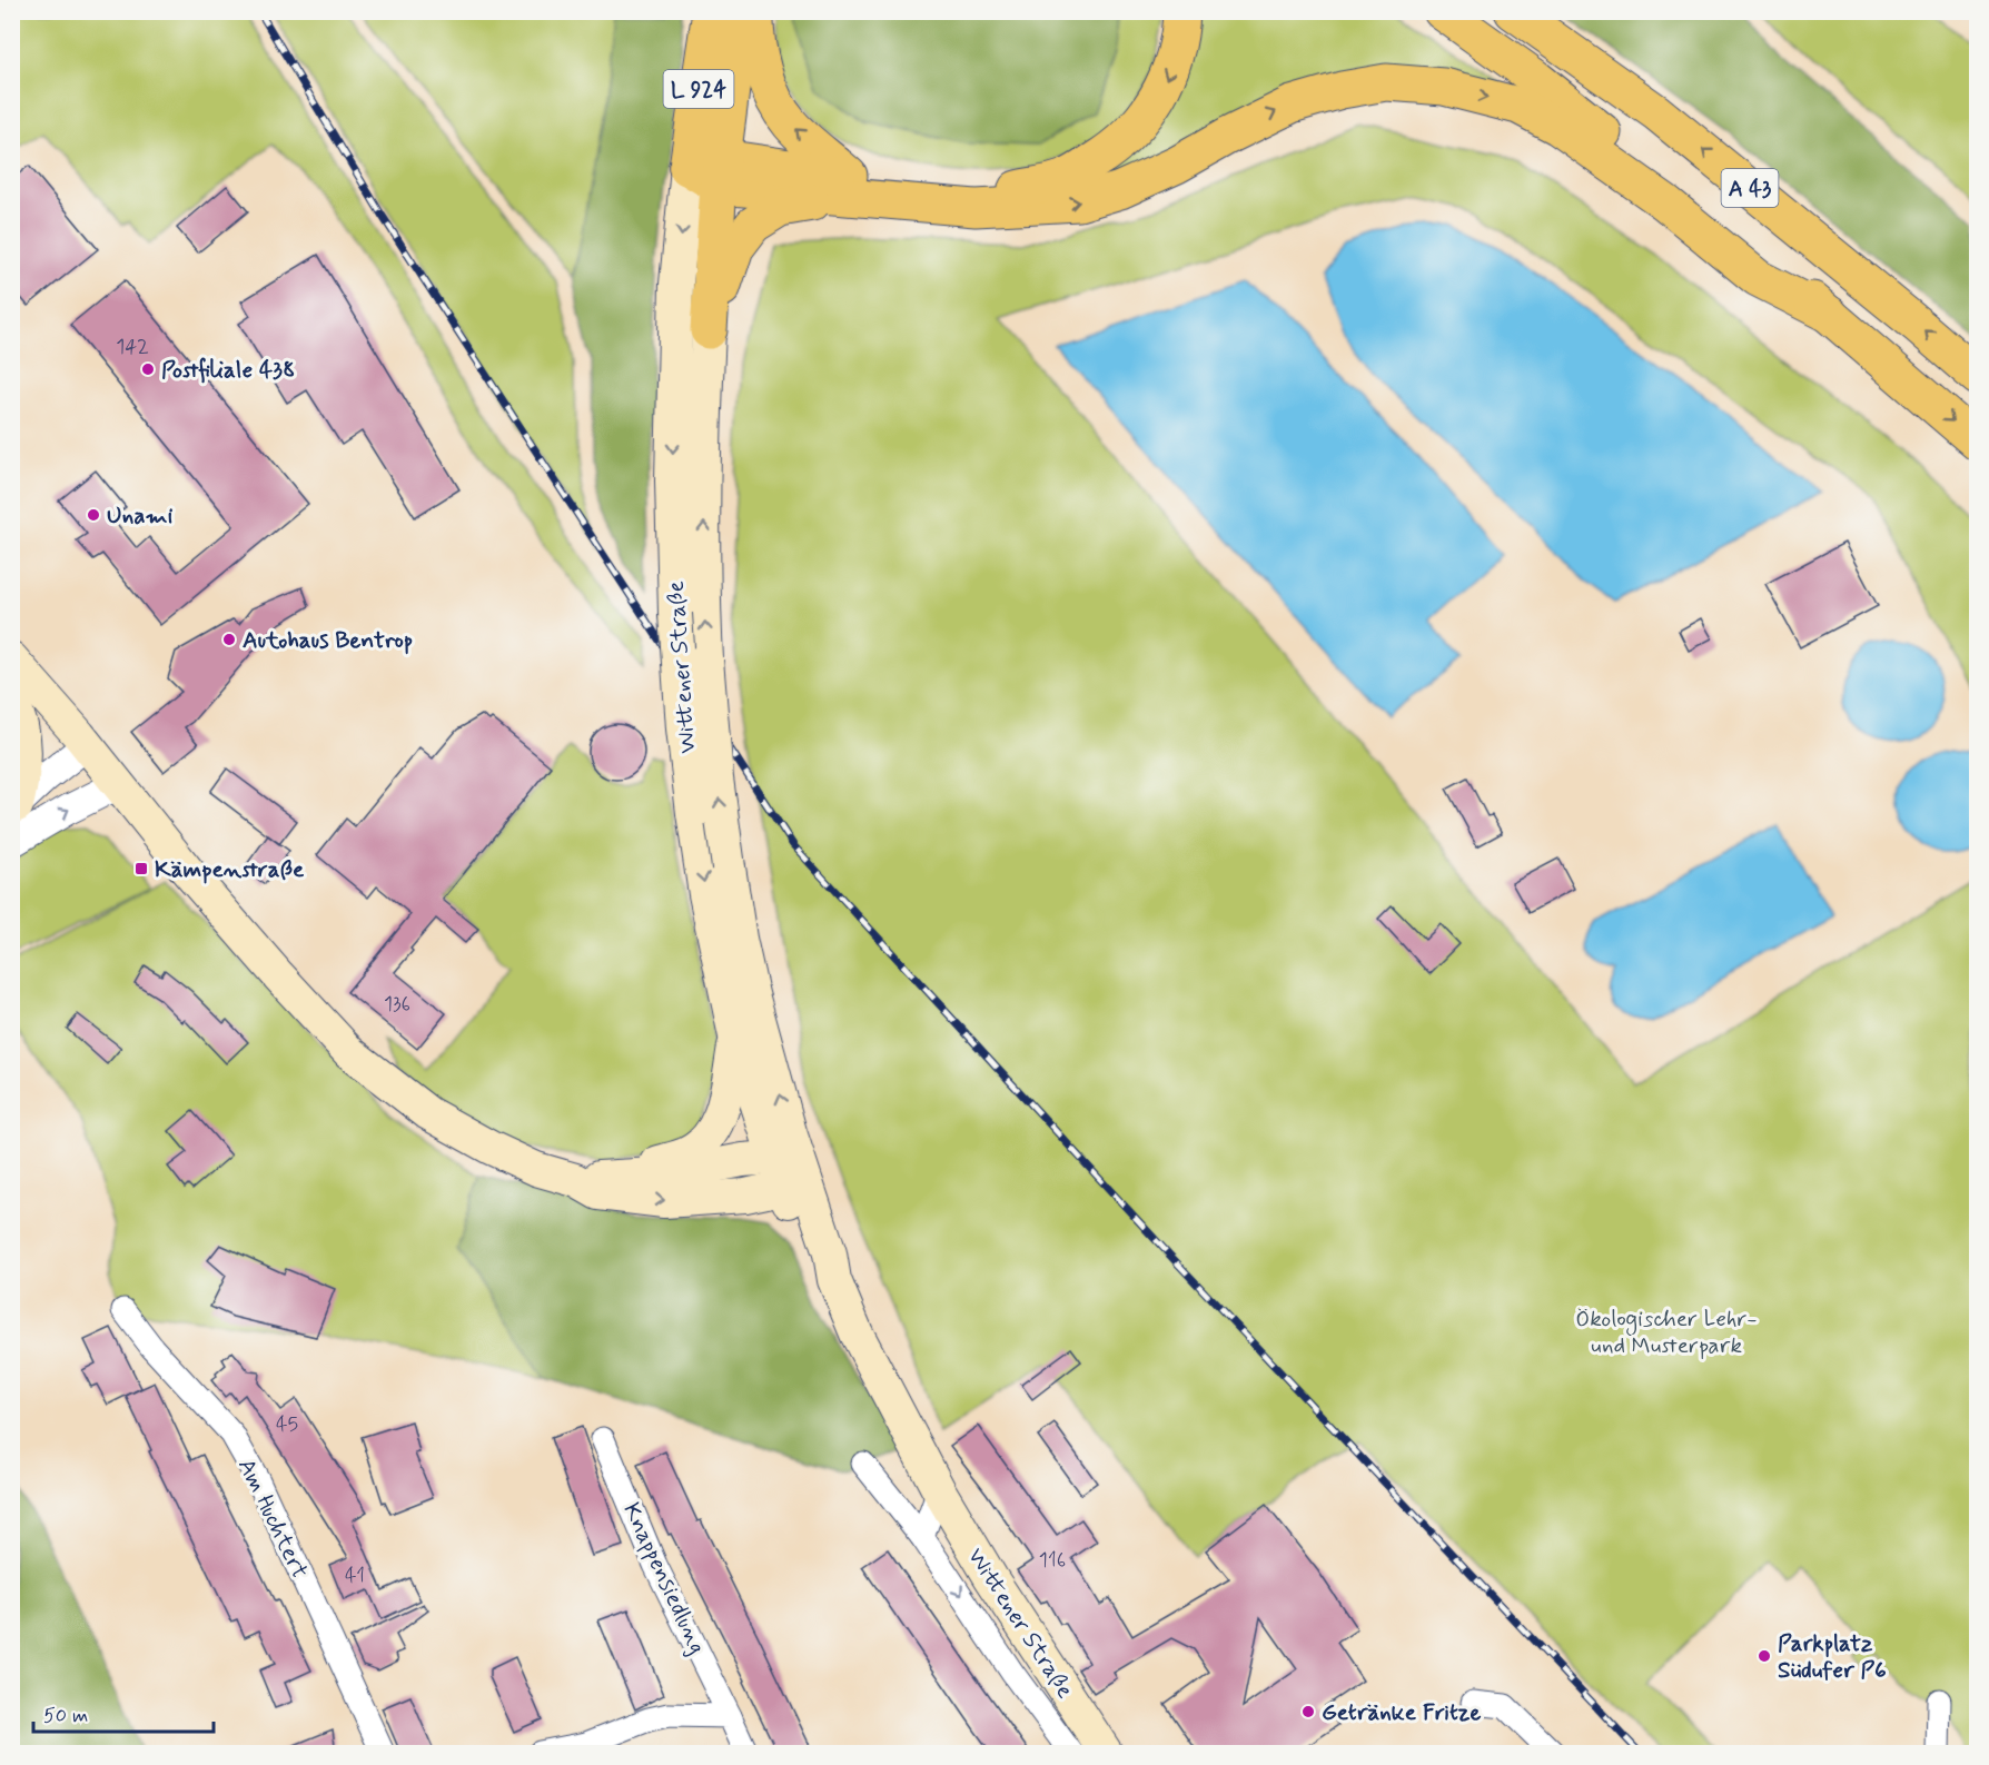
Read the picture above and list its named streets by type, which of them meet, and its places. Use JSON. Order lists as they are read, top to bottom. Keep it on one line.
{"streets":{"highway":["L 924","A 43"],"main road":["Wittener Straße"],"street":["Am Huchtert","Knappensiedlung"]},"crossings":[["L 924","Wittener Straße"]],"parks":["Ökologischer Lehr- und Musterpark"],"places":{"other":["Postfiliale 438","Unami","Autohaus Bentrop","Parkplatz Südufer P6","Getränke Fritze"],"transit":["Kämpenstraße"]},"house_numbers":["142","136","45","116","41"],"scale_bar":"50 m"}
